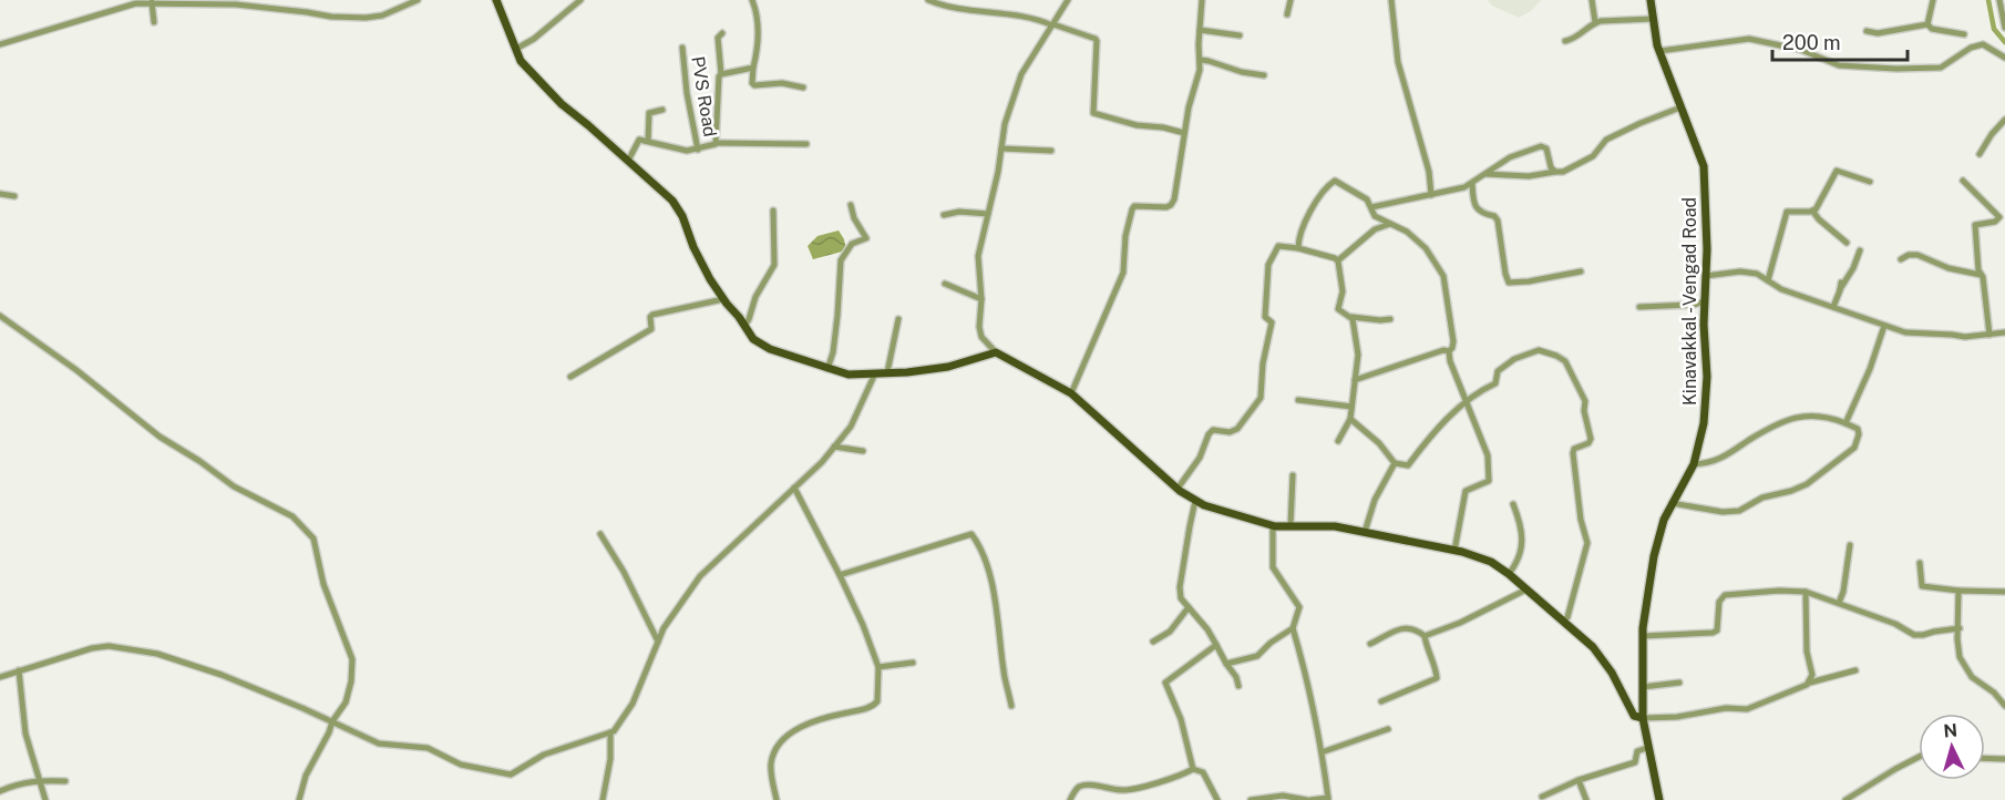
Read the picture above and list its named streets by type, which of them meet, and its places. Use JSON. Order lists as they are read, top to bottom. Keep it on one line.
{"streets":{"main road":["Kinavakkal - Vengad Road"],"street":["PVS Road"]},"scale_bar":"200 m","north":"top"}
